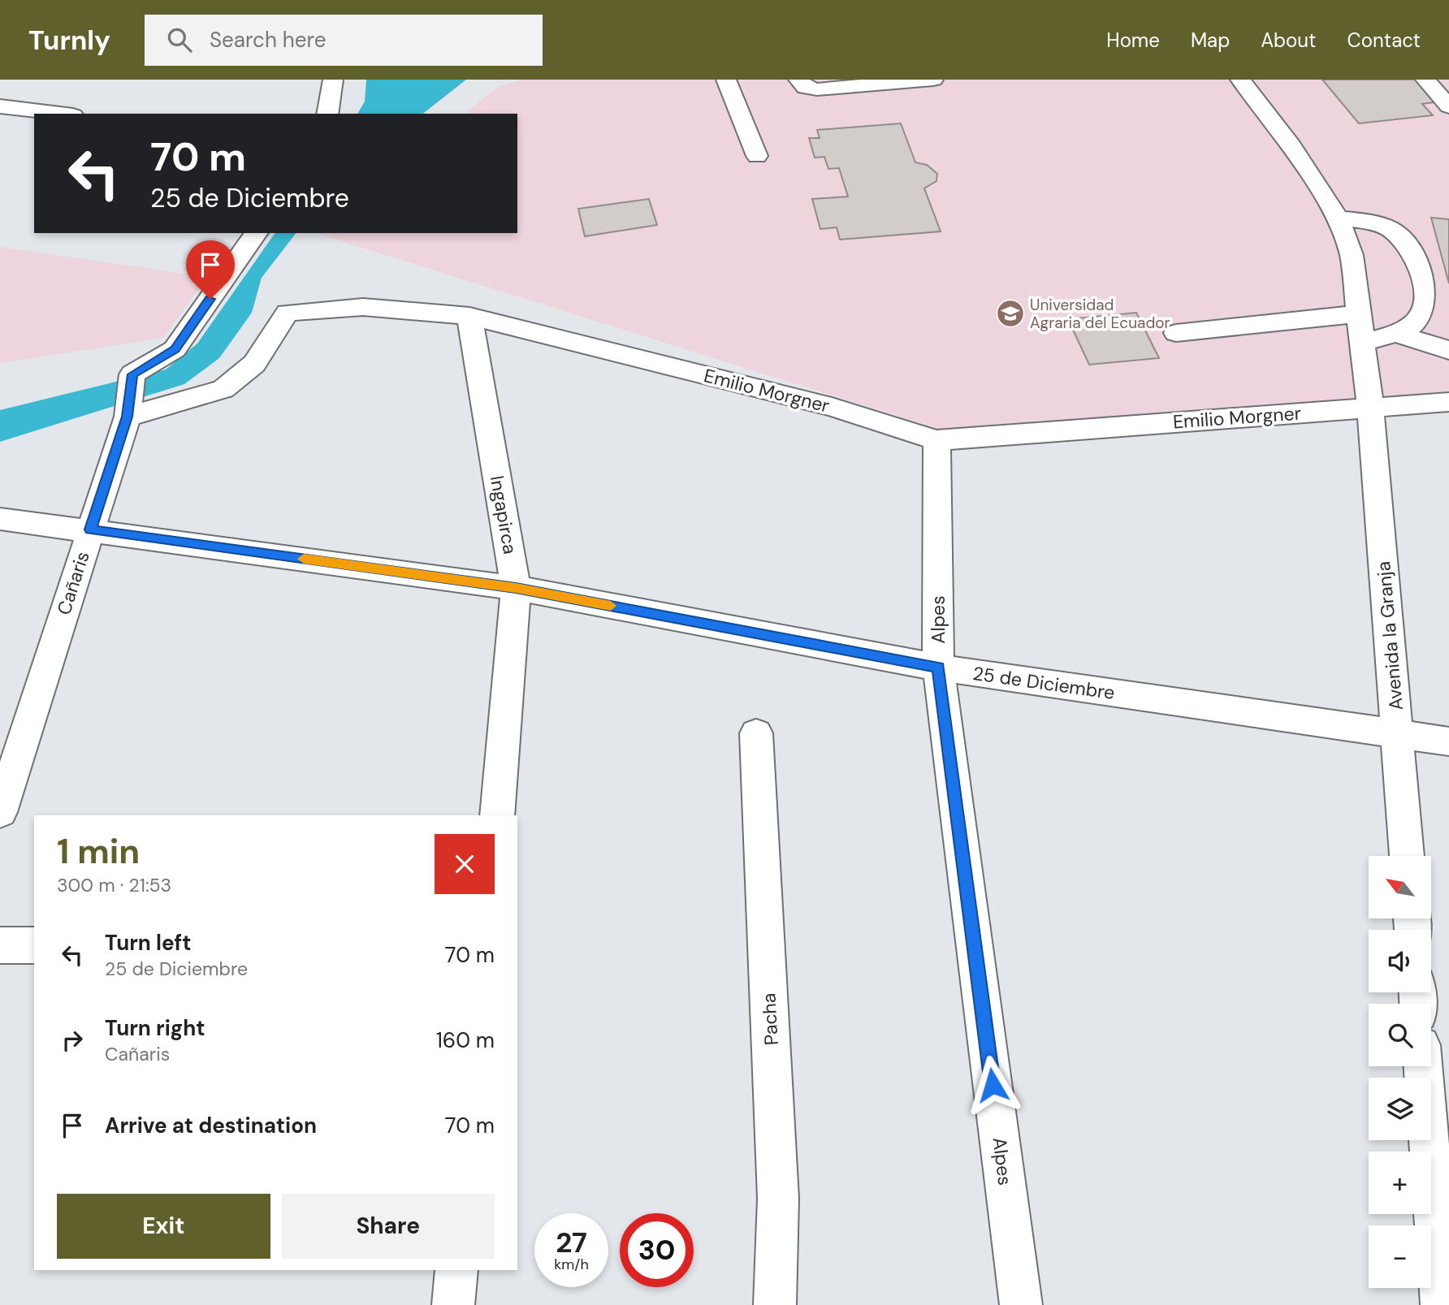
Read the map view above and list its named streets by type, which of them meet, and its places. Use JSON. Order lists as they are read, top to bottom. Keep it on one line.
{"streets":{"street":["Emilio Morgner","Ingapirca","Cañaris","Alpes","Avenida la Granja","25 de Diciembre","Pacha"]},"crossings":[["Emilio Morgner","Ingapirca"],["Emilio Morgner","Cañaris"],["Emilio Morgner","Alpes"],["Emilio Morgner","Avenida la Granja"],["Ingapirca","25 de Diciembre"],["Cañaris","25 de Diciembre"],["Alpes","25 de Diciembre"],["Avenida la Granja","25 de Diciembre"]],"places":{"school or university":["Universidad Agraria del Ecuador"]},"north":"top left","page":{"header":"Turnly","search":"Search here","nav":["Home","Map","About","Contact"],"turn":["70 m","25 de Diciembre"],"heading":["1 min","300 m · 21:53"],"map_buttons":["+","−"],"list":[{"name":"Turn left","note":"25 de Diciembre","value":"70 m"},{"name":"Turn right","note":"Cañaris","value":"160 m"},{"name":"Arrive at destination","value":"70 m"}],"buttons":["Exit","Share"],"speed":"27 km/h","limit":"30"}}
